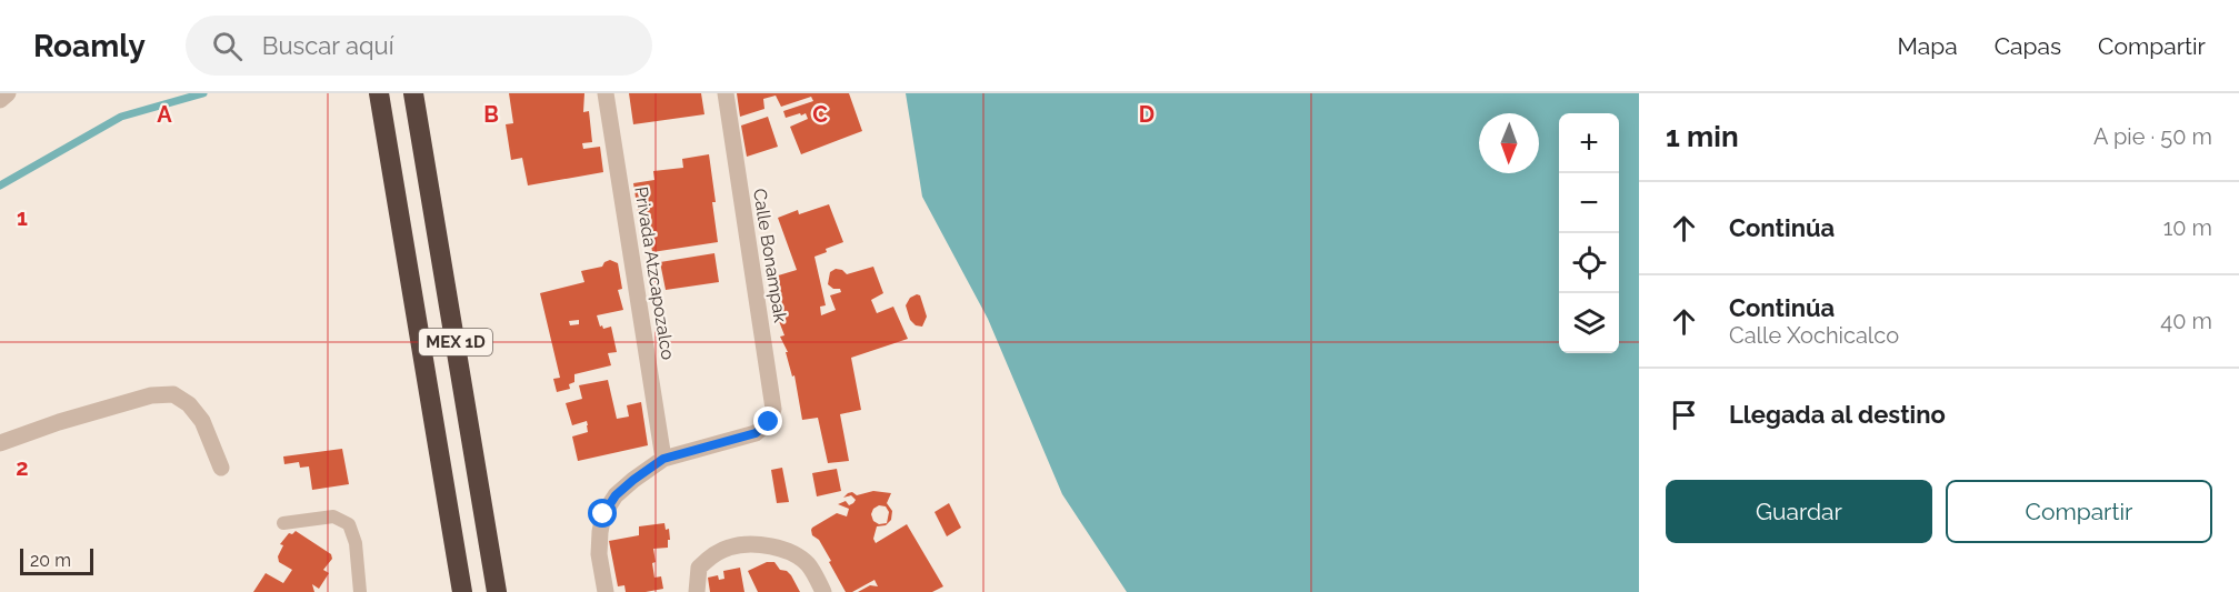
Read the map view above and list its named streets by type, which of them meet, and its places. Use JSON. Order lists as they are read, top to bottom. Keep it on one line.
{"streets":{"highway":["MEX 1D"],"street":["Calle Bonampak","Privada Atzcapozalco"]},"crossings":[["Calle Bonampak","Privada Atzcapozalco"]],"scale_bar":"20 m","north":"bottom","page":{"header":"Roamly","search":"Buscar aquí","nav":["Mapa","Capas","Compartir"],"heading":["1 min","A pie · 50 m"],"map_buttons":["+","−"],"list":[["Continúa","10 m"],["Continúa","Calle Xochicalco","40 m"],"Llegada al destino"],"buttons":["Guardar","Compartir"],"scale":"20 m"},"grid":{"columns":["A","B","C","D"],"rows":["1","2"]}}
